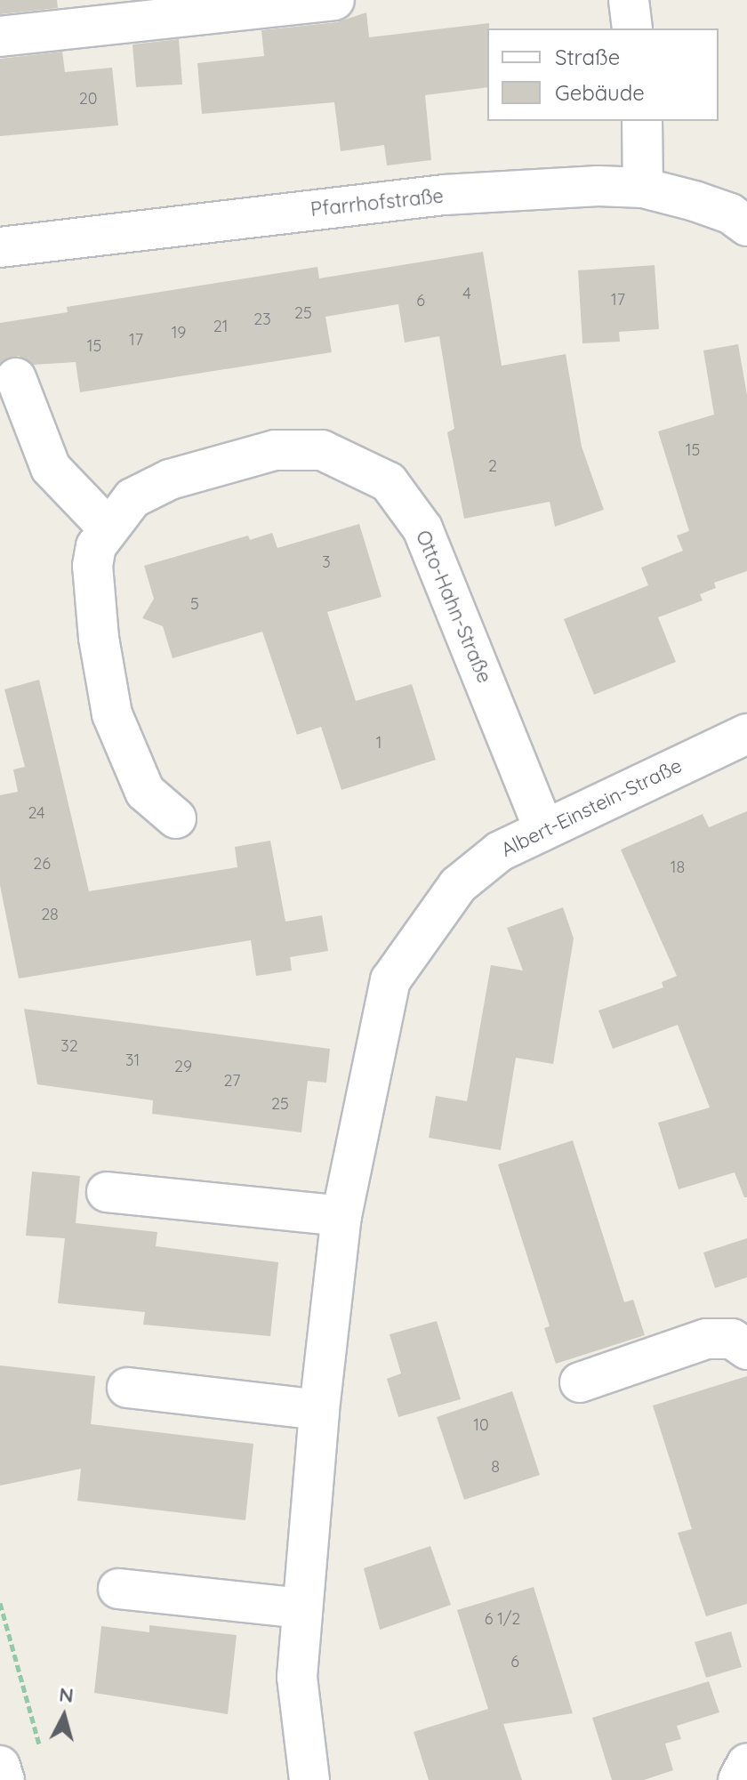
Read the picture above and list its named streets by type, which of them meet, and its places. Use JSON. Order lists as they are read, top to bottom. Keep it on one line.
{"streets":{"street":["Pfarrhofstraße","Otto-Hahn-Straße","Albert-Einstein-Straße"]},"crossings":[["Otto-Hahn-Straße","Albert-Einstein-Straße"]],"house_numbers":["20","4","17","6","25","23","21","19","17","15","15","2","3","5","1","24","26","18","28","32","31","29","27","25","10","8","6 1/2","6"],"legend":["Straße","Gebäude"],"north":"top"}
